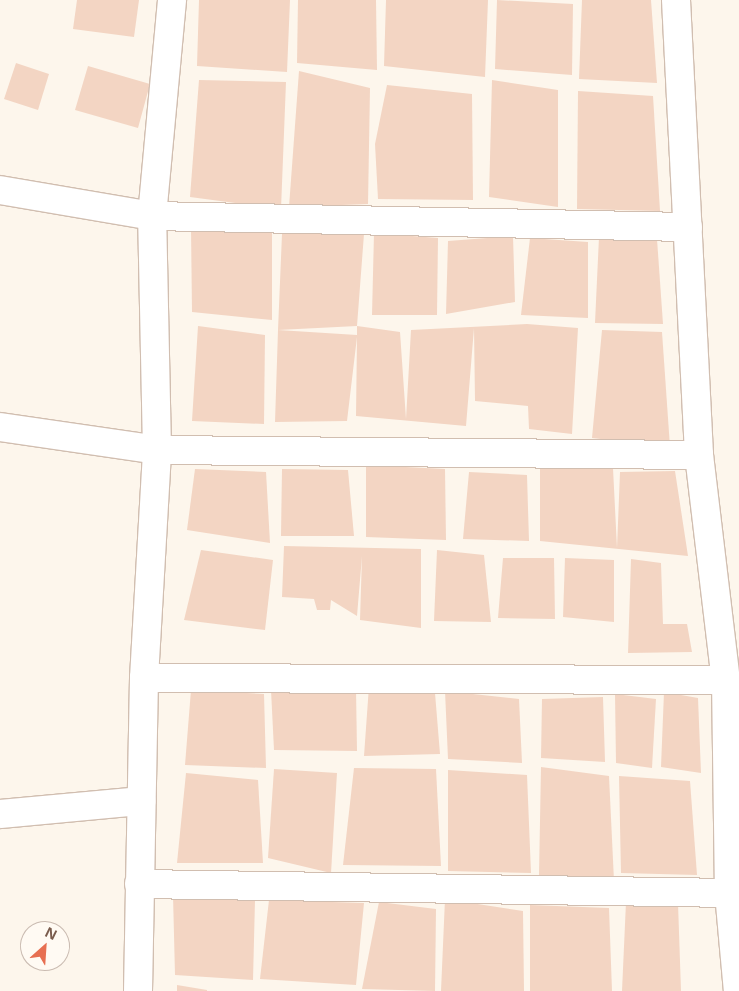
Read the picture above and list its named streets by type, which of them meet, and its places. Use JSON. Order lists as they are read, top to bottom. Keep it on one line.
{"north":"top right"}
